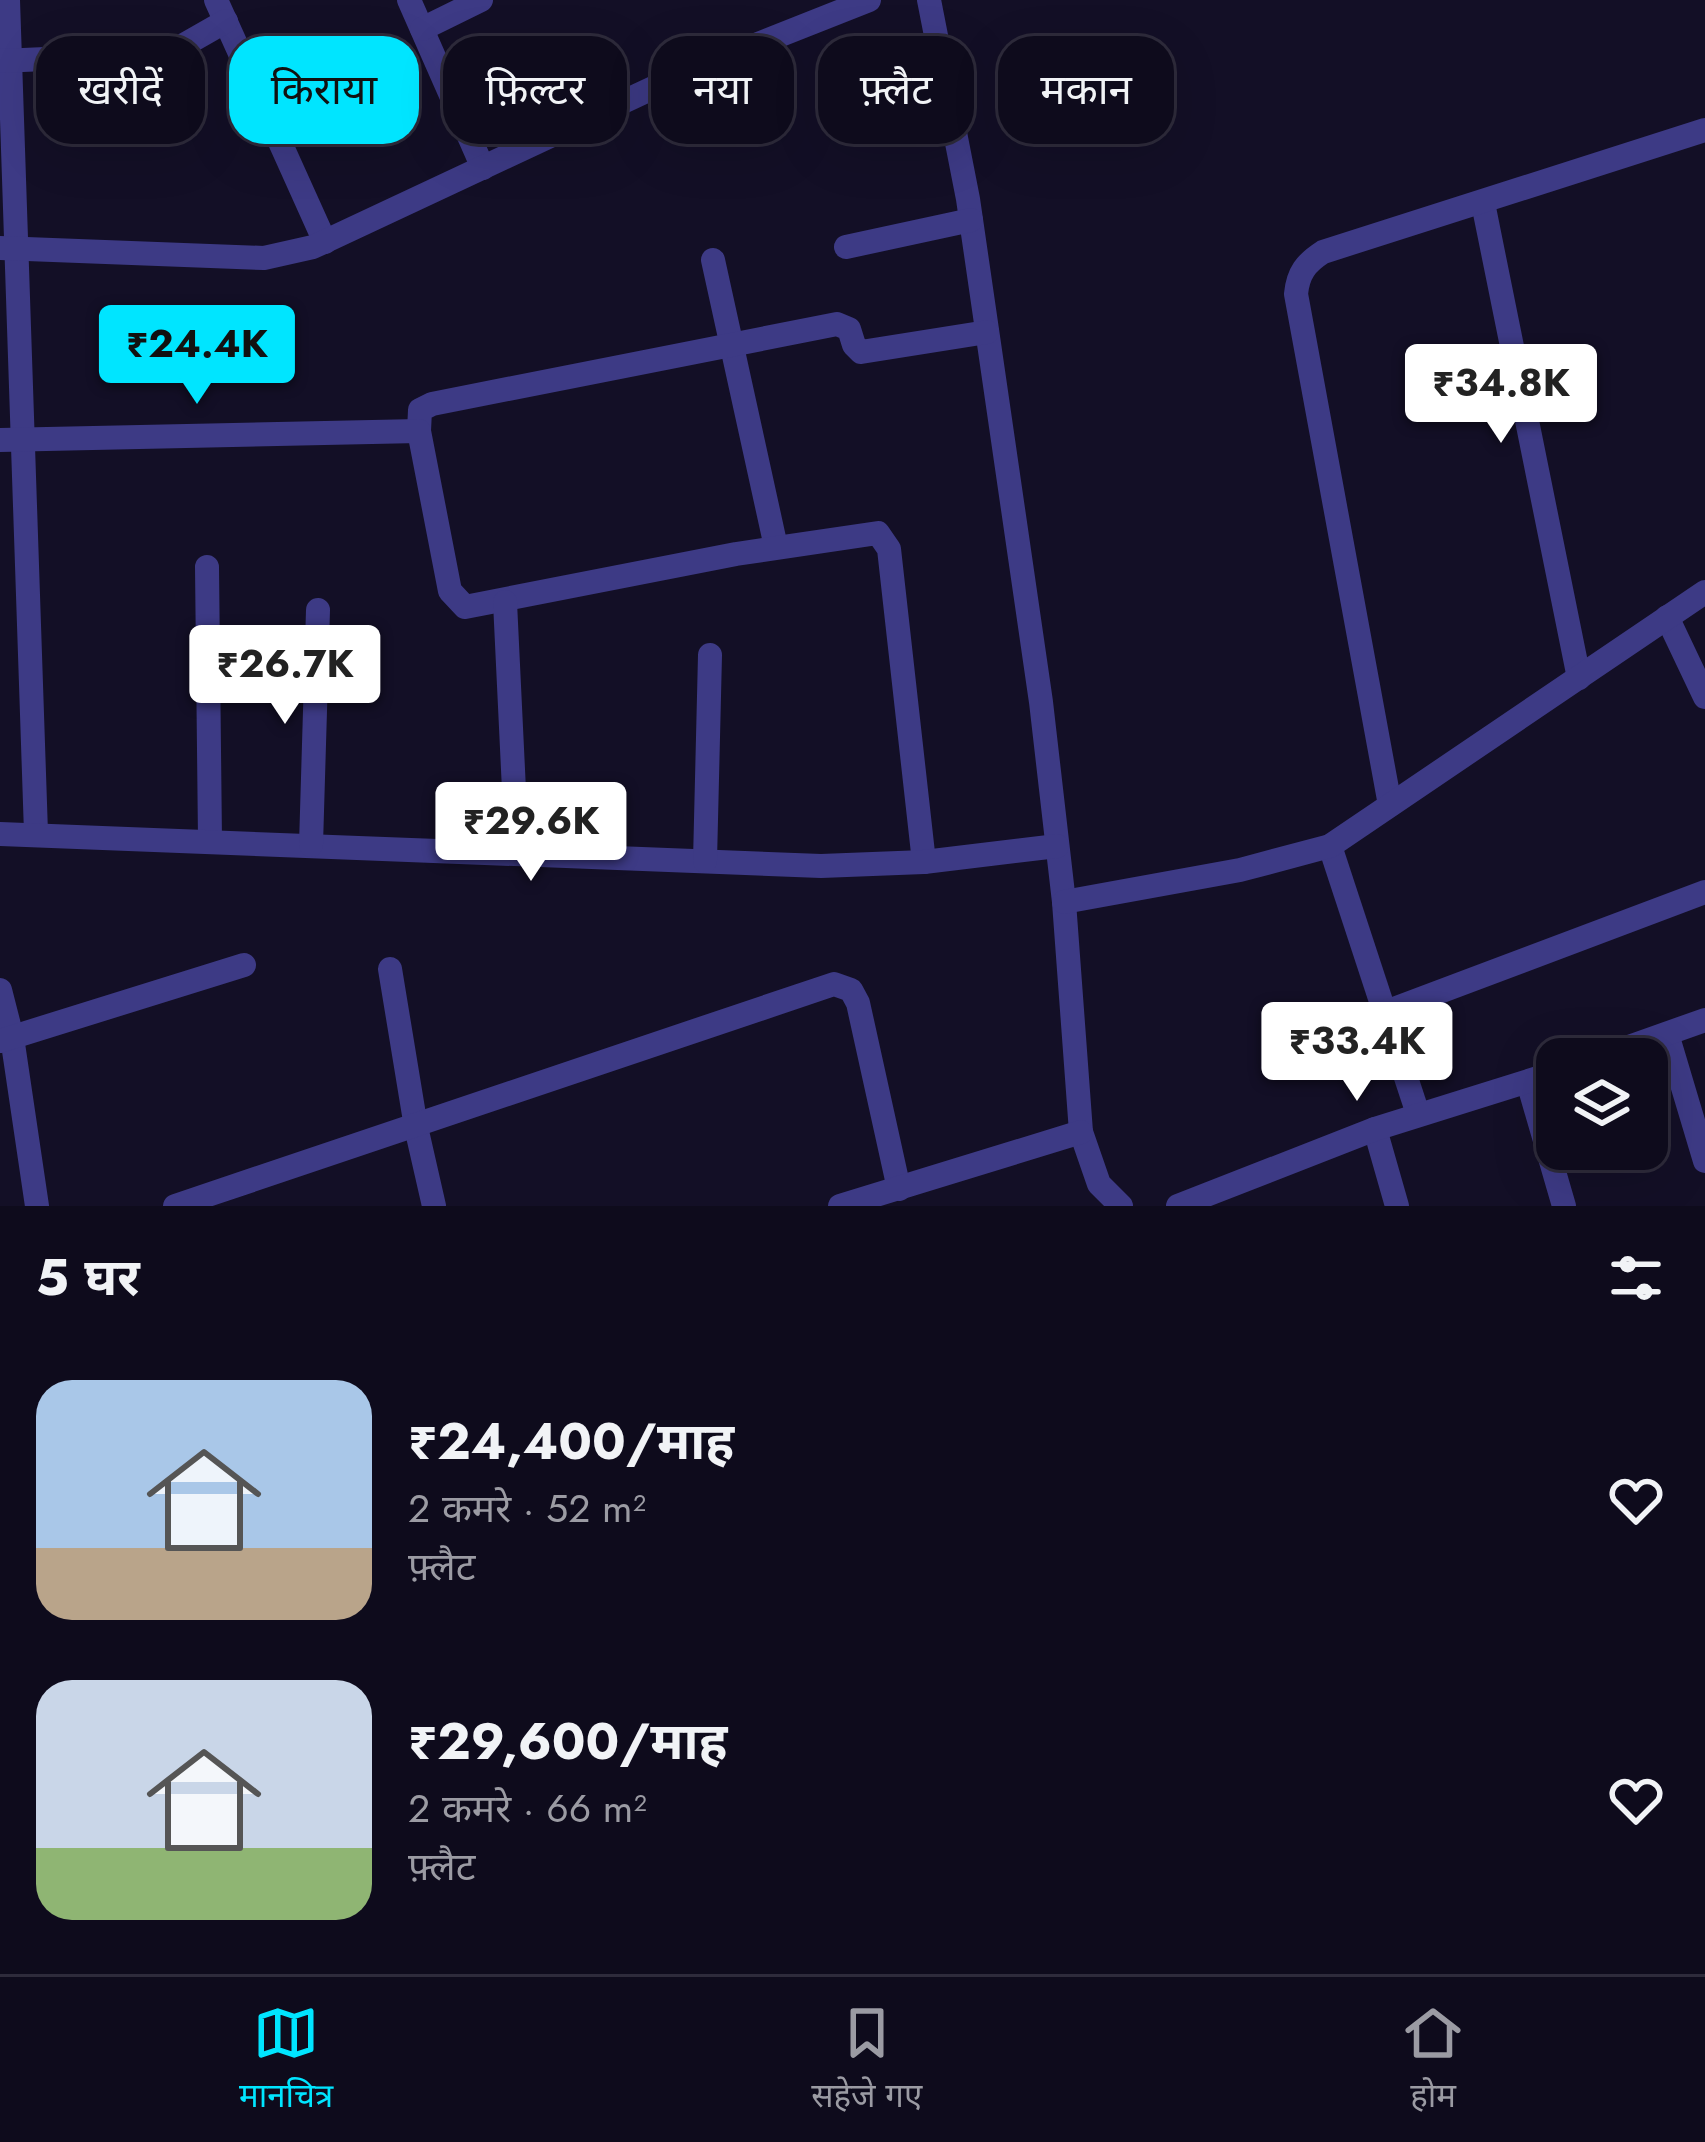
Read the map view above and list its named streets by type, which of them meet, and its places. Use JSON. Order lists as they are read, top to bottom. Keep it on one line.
{"page":{"chip":["खरीदें","किराया","फ़िल्टर","नया","फ़्लैट","मकान"],"price":["₹24.4K","₹34.8K","₹26.7K","₹29.6K","₹33.4K"],"heading":"5 घर","list":[{"name":"₹24,400/माह","note":"2 कमरे · 52 m² · फ़्लैट"},{"name":"₹29,600/माह","note":"2 कमरे · 66 m² · फ़्लैट"}],"tabs":["मानचित्र","सहेजे गए","होम"]}}
